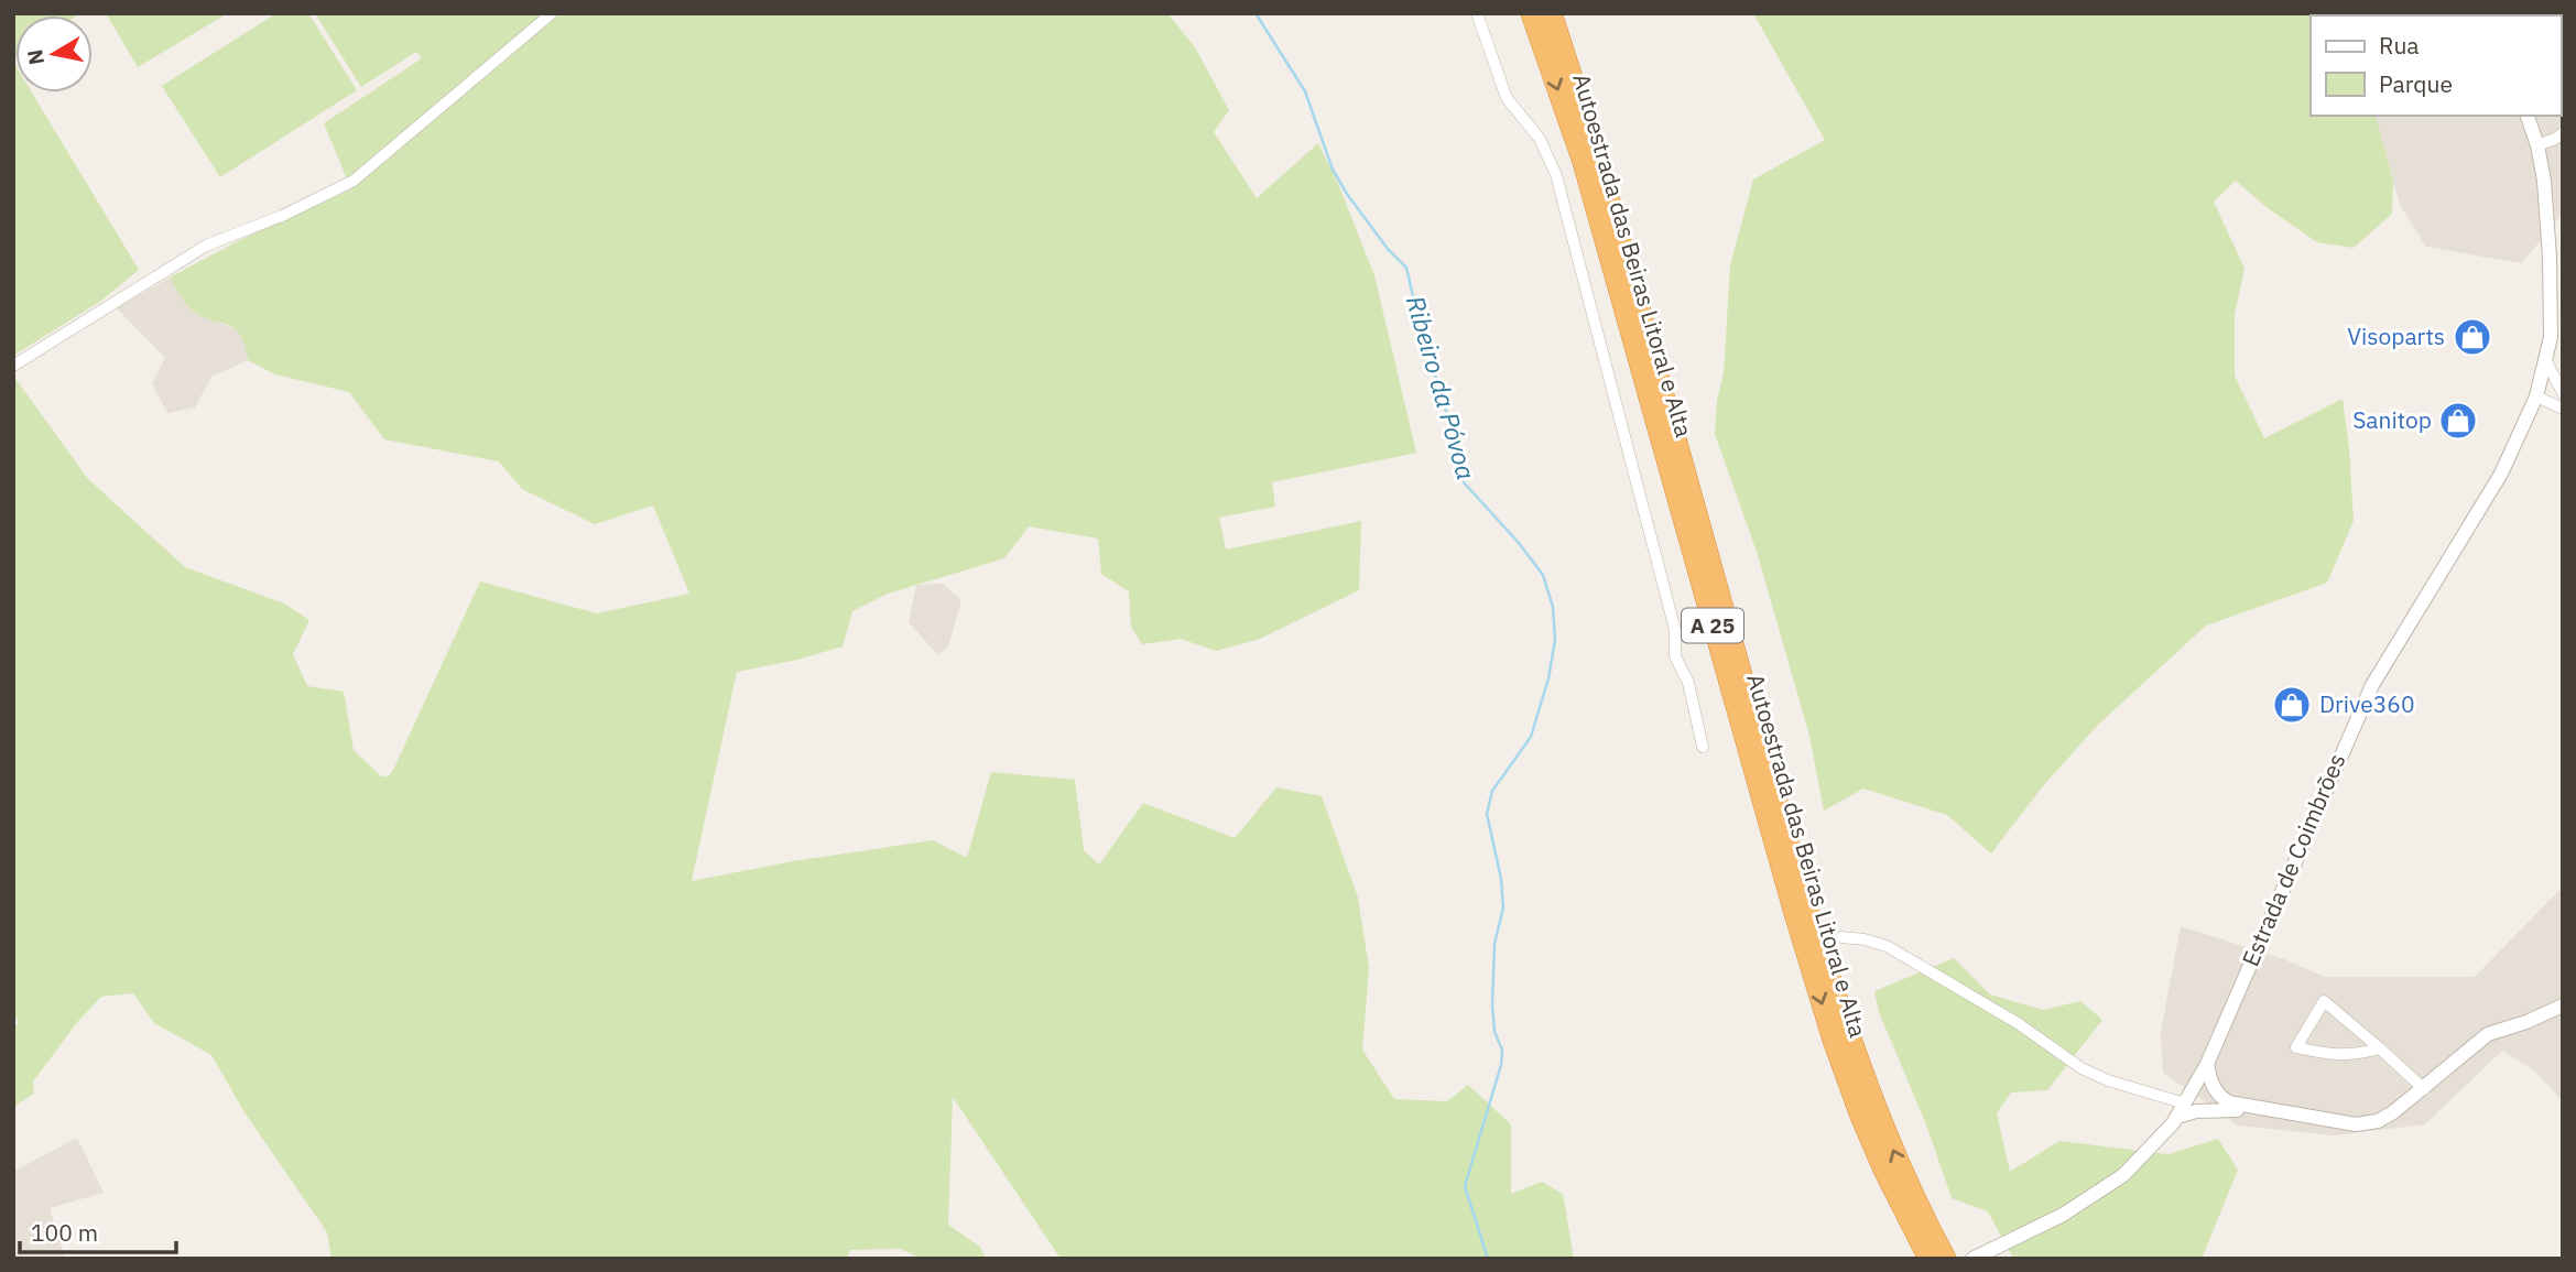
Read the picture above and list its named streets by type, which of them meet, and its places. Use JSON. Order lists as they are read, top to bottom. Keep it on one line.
{"streets":{"highway":["Autoestrada das Beiras Litoral e Alta","A 25"],"street":["Estrada de Coimbrões"]},"water":["Ribeiro da Póvoa"],"places":{"shop":["Visoparts","Sanitop","Drive360"]},"legend":["Rua","Parque"],"scale_bar":"100 m","north":"left"}
